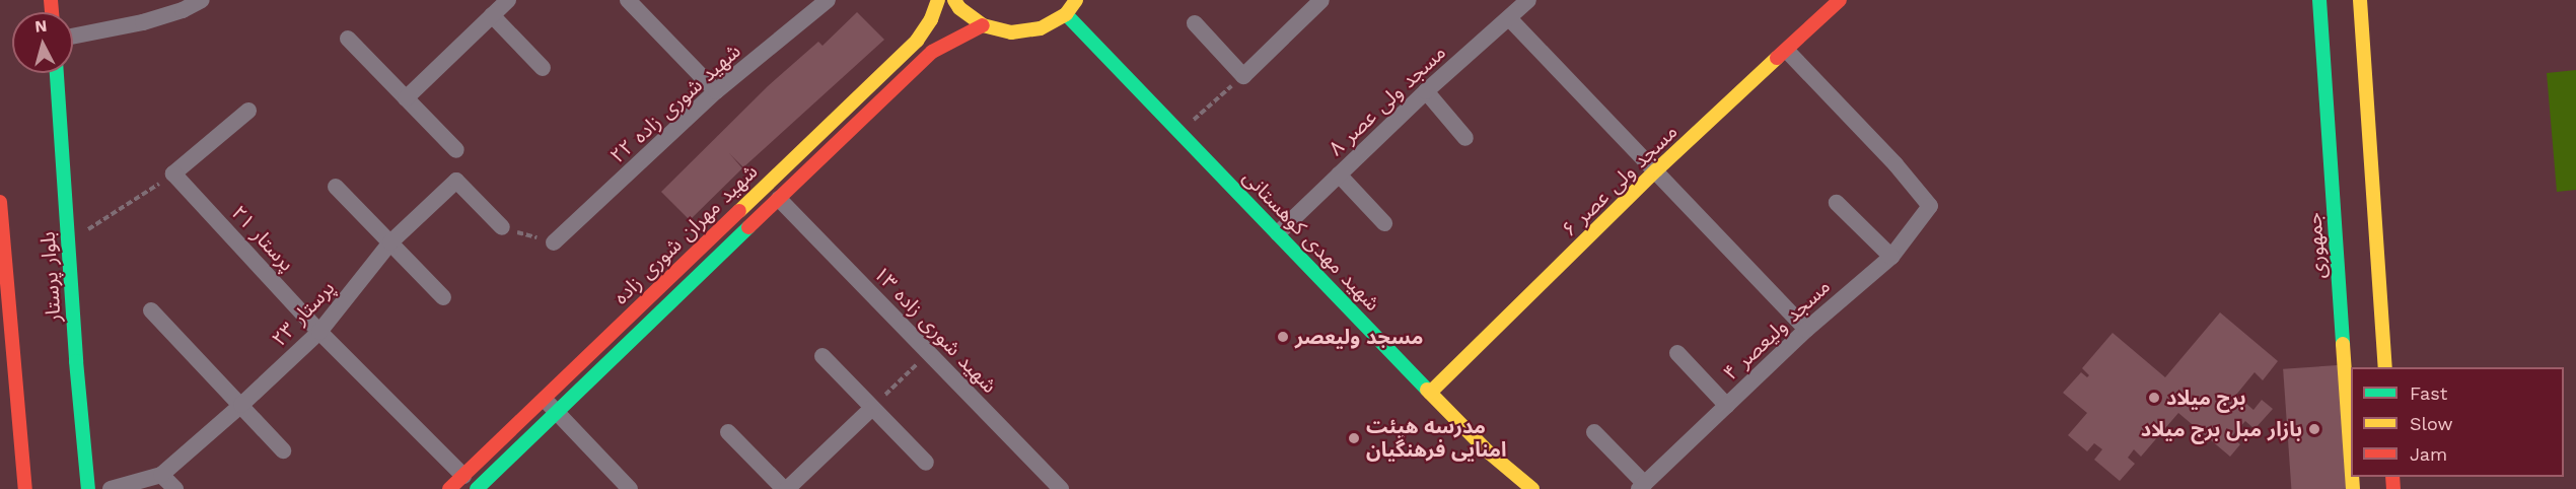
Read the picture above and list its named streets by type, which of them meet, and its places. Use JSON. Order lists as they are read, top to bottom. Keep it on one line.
{"streets":{"street":["مسجد ولی عصر ۸","شهید شوری زاده ۲۲","مسجد ولی عصر ۶","شهید مهران شوری زاده","پرستار ۲۱","شهید مهدی کوهستانی","جمهوری","بلوار پرستار","پرستار ۲۳","شهید شوری زاده ۱۳","مسجد ولیعصر ۴"]},"crossings":[["مسجد ولی عصر ۸","شهید مهدی کوهستانی"],["مسجد ولی عصر ۶","شهید مهدی کوهستانی"],["مسجد ولی عصر ۶","مسجد ولیعصر ۴"],["شهید مهران شوری زاده","پرستار ۲۱"],["شهید مهران شوری زاده","شهید شوری زاده ۱۳"],["پرستار ۲۱","پرستار ۲۳"]],"places":["مسجد ولیعصر","برج میلاد","بازار مبل برج میلاد","مدرسه هیئت امنایی فرهنگیان"],"legend":["Fast","Slow","Jam"],"north":"top"}
